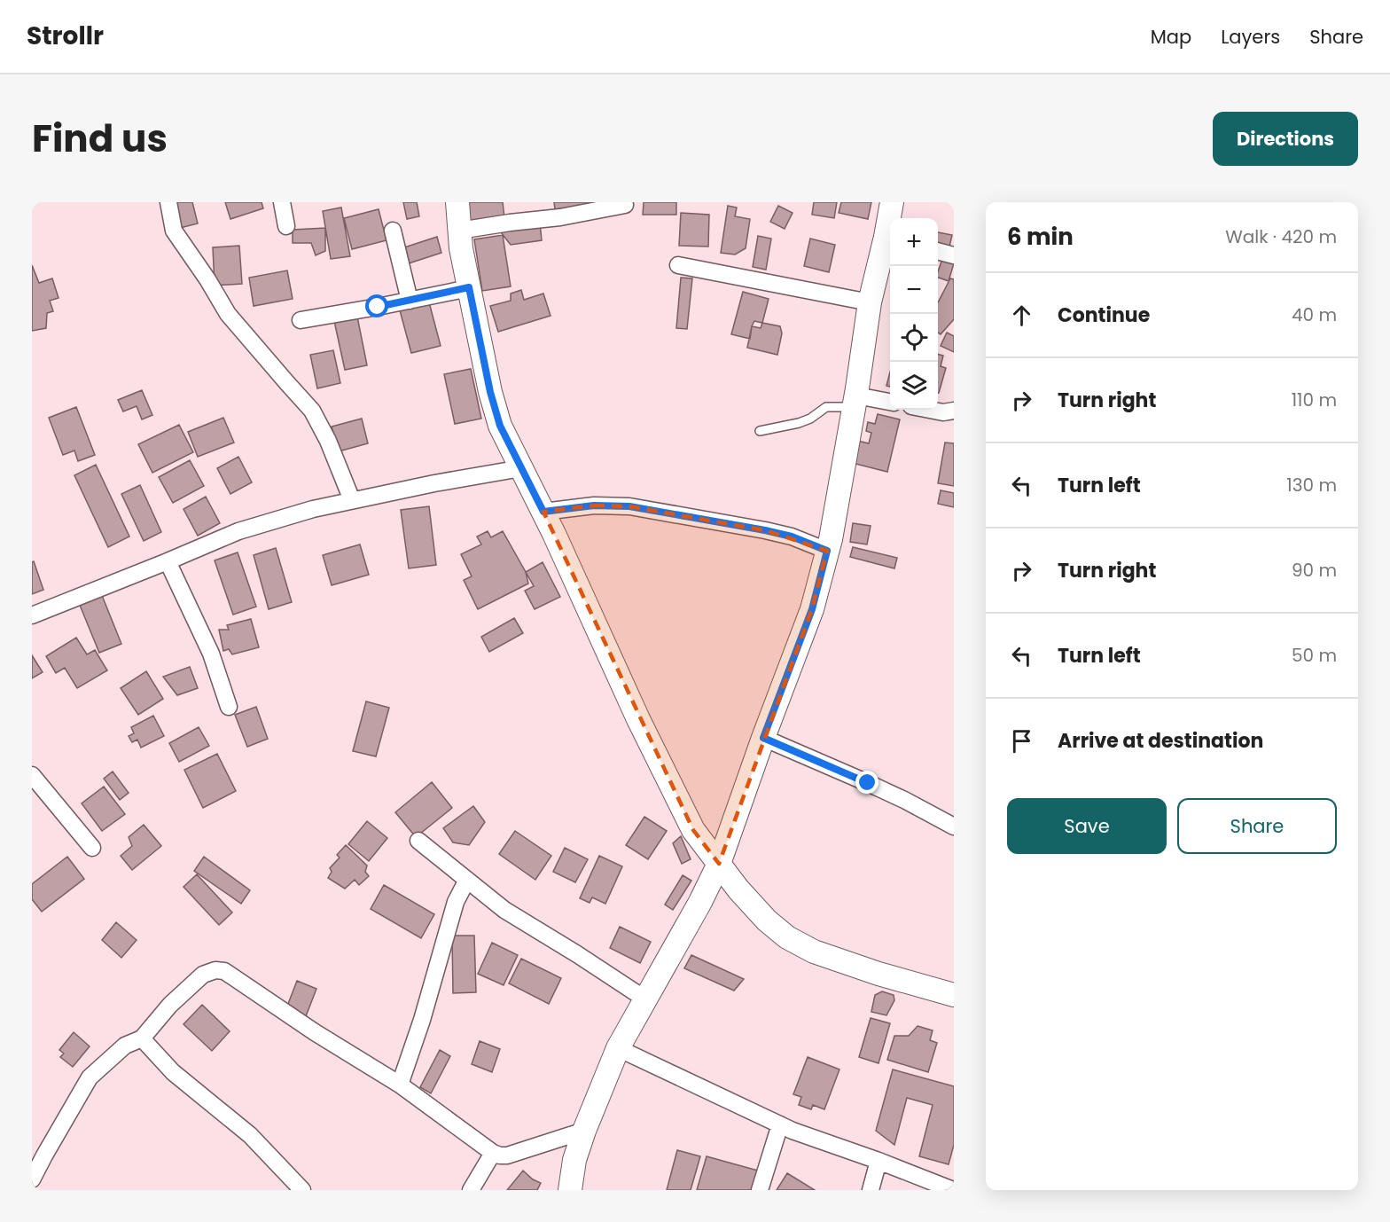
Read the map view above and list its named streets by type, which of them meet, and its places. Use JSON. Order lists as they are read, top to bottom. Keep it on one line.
{"page":{"header":"Strollr","nav":["Map","Layers","Share"],"title":"Find us","buttons":["Directions",["Save","Share"]],"heading":["6 min","Walk · 420 m"],"map_buttons":["+","−"],"list":[["Continue","40 m"],["Turn right","110 m"],["Turn left","130 m"],["Turn right","90 m"],["Turn left","50 m"],"Arrive at destination"]}}
